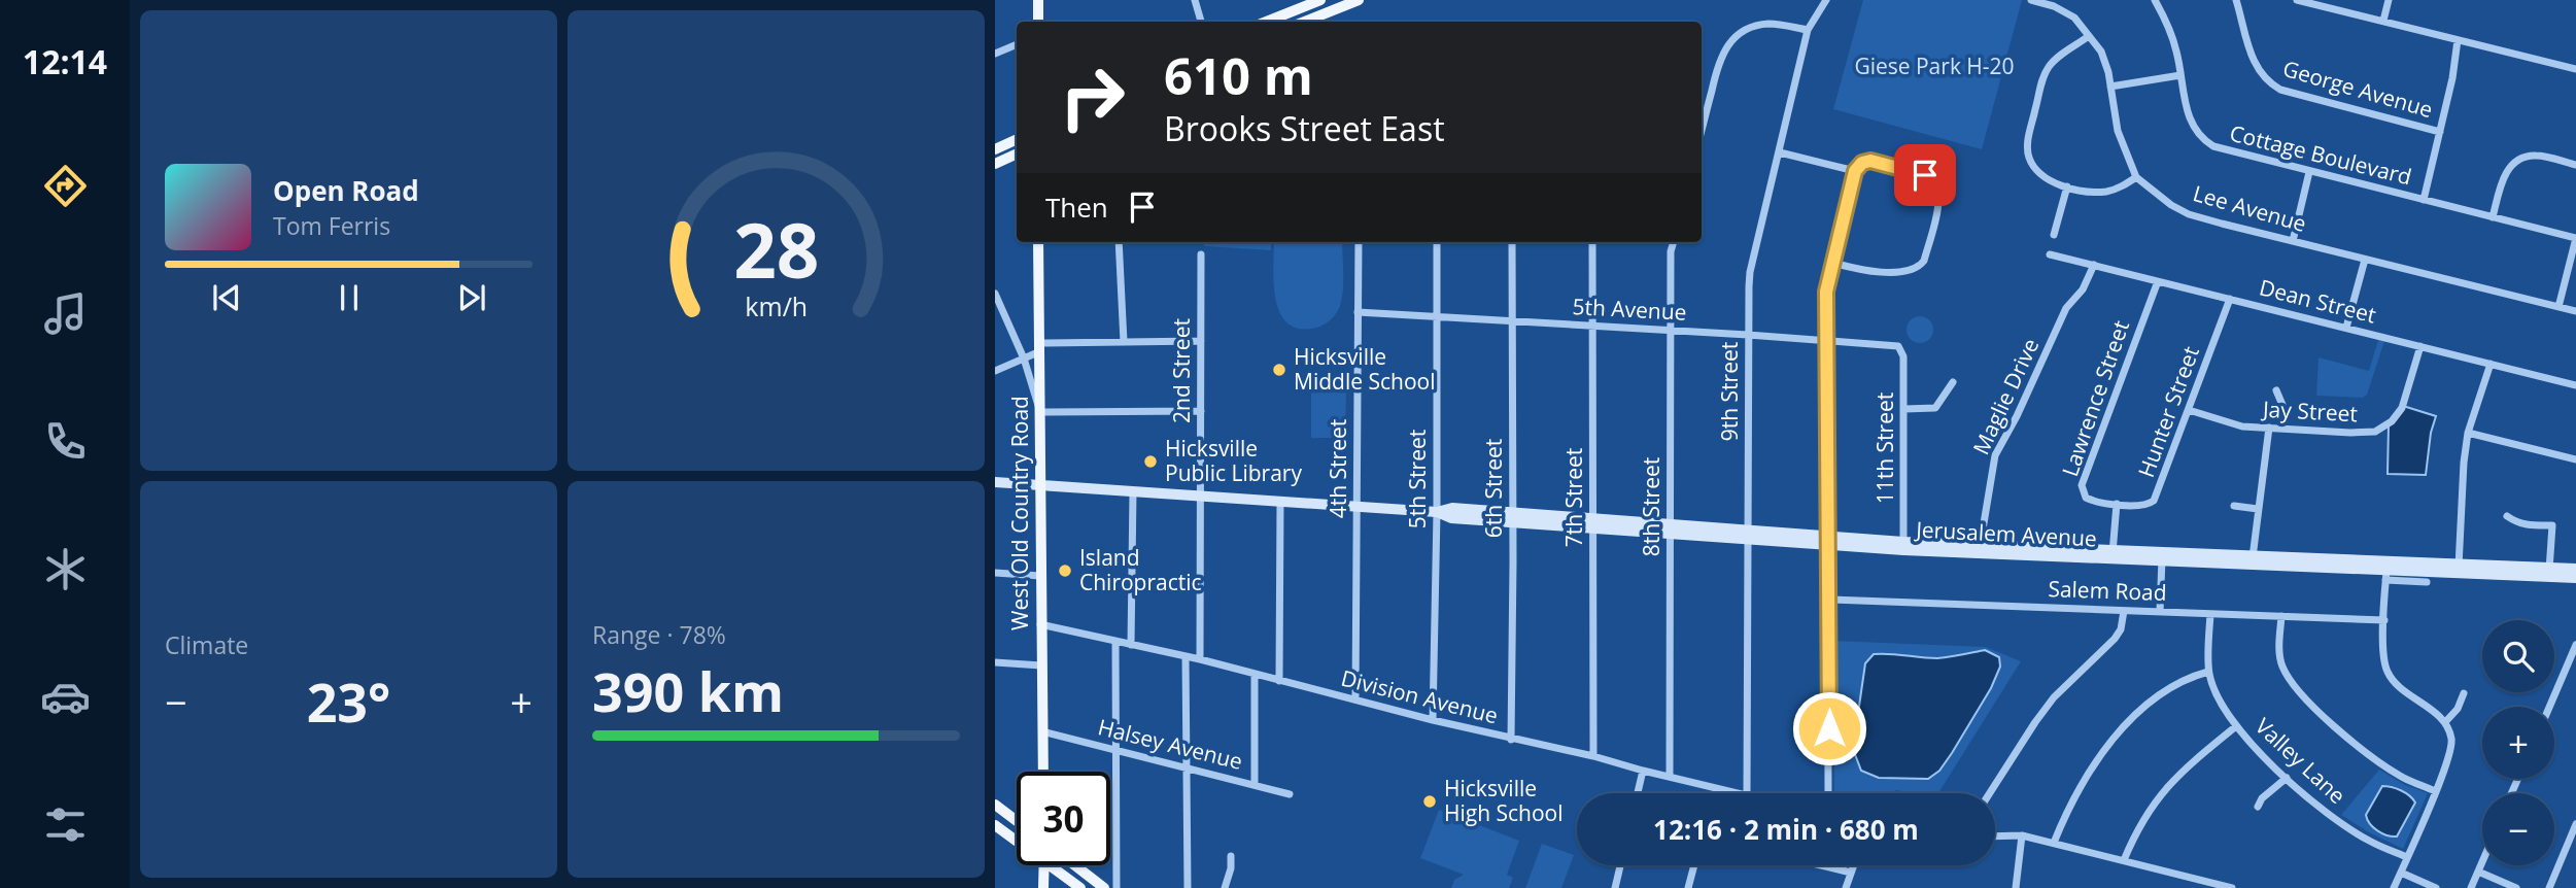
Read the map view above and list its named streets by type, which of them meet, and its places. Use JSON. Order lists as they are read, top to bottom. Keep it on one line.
{"streets":{"main road":["West Old Country Road","Jerusalem Avenue"],"street":["George Avenue","Cottage Boulevard","Lee Avenue","Dean Street","5th Avenue","2nd Street","9th Street","Maglie Drive","Lawrence Street","Hunter Street","Jay Street","11th Street","4th Street","5th Street","6th Street","7th Street","8th Street","Salem Road","Division Avenue","Halsey Avenue","Valley Lane"]},"crossings":[["Dean Street","Maglie Drive"],["Dean Street","Lawrence Street"],["Dean Street","Hunter Street"],["Dean Street","Jay Street"],["5th Avenue","9th Street"],["5th Avenue","11th Street"],["5th Avenue","4th Street"],["5th Avenue","5th Street"],["5th Avenue","6th Street"],["5th Avenue","7th Street"],["5th Avenue","8th Street"],["2nd Street","Jerusalem Avenue"],["2nd Street","Division Avenue"],["9th Street","Jerusalem Avenue"],["Maglie Drive","Jerusalem Avenue"],["Lawrence Street","Hunter Street"],["Hunter Street","Jay Street"],["11th Street","Jerusalem Avenue"],["4th Street","Jerusalem Avenue"],["4th Street","Division Avenue"],["5th Street","Jerusalem Avenue"],["5th Street","Division Avenue"],["6th Street","Jerusalem Avenue"],["6th Street","Division Avenue"],["7th Street","Jerusalem Avenue"],["7th Street","Division Avenue"],["8th Street","Jerusalem Avenue"],["8th Street","Division Avenue"],["West Old Country Road","Jerusalem Avenue"],["West Old Country Road","Division Avenue"],["West Old Country Road","Halsey Avenue"],["Salem Road","Valley Lane"]],"parks":["Giese Park H-20"],"places":["Hicksville Middle School","Hicksville Public Library","Island Chiropractic","Hicksville High School"],"page":{"tabs":"12:14","turn":["610 m","Brooks Street East"],"song":["Open Road","Tom Ferris"],"then":"Then","tile":["Climate",["Range · 78%","390 km"]],"map_buttons":["+","−"],"heat":["−","23°","+"],"limit":"30","trip":"12:16 · 2 min · 680 m","gauge":["28","km/h"]}}
